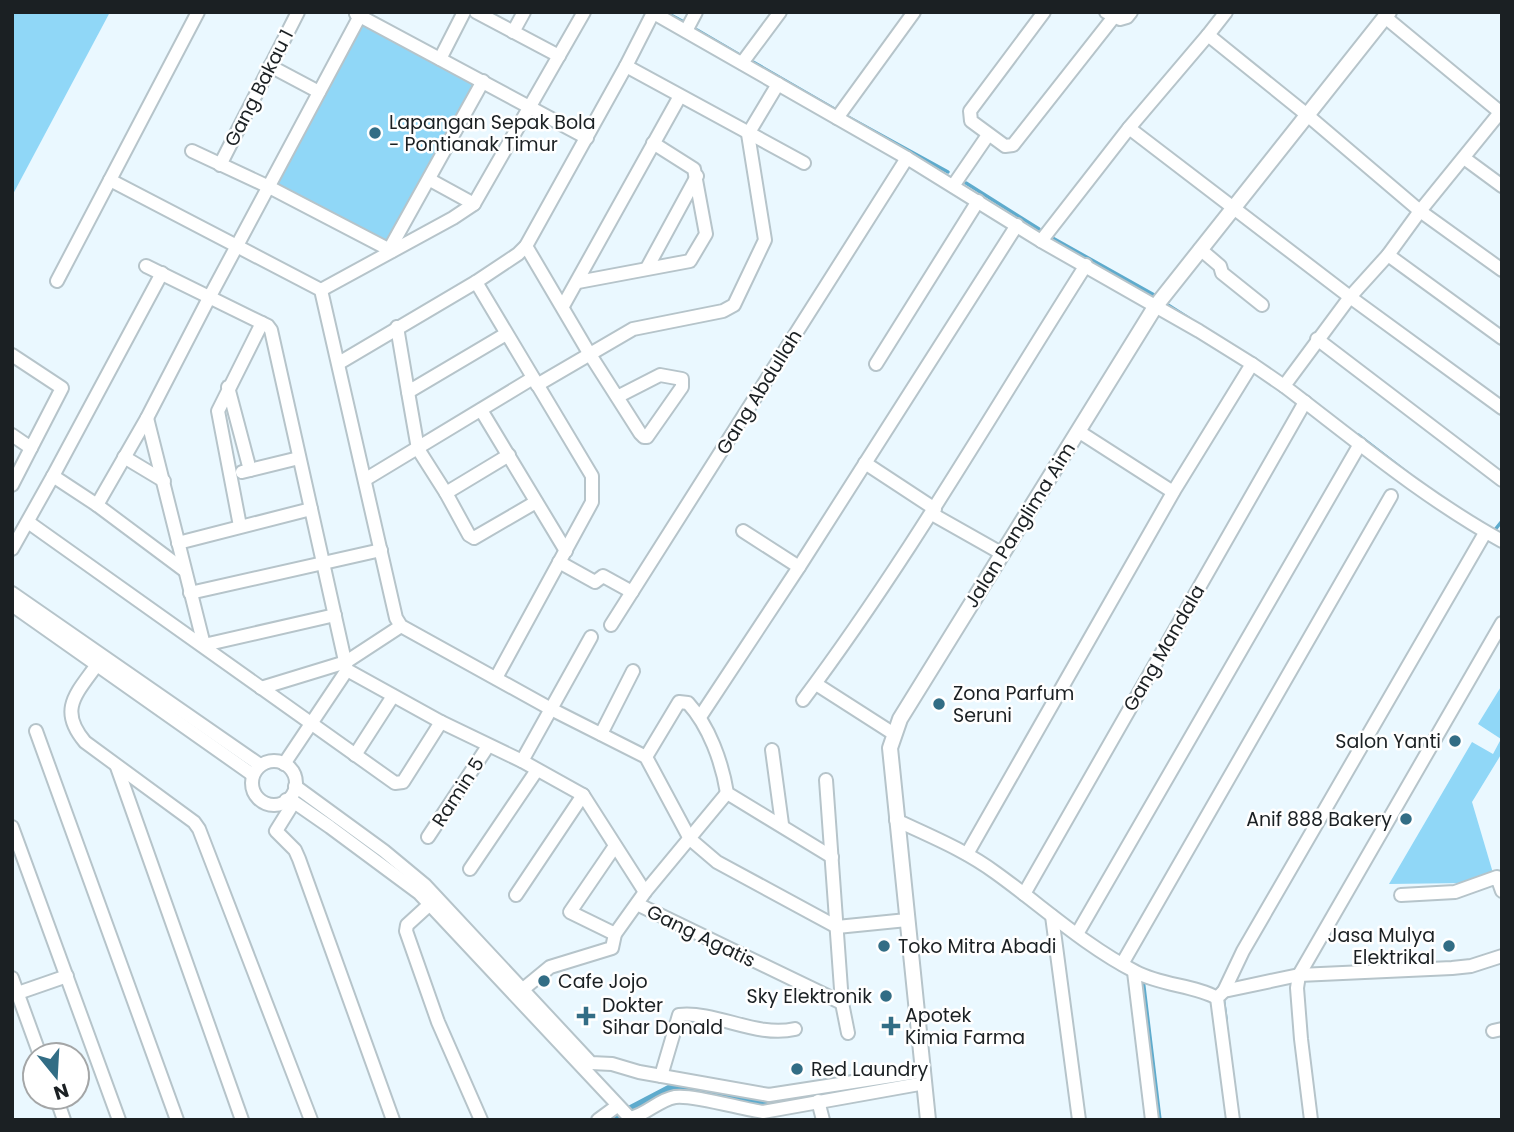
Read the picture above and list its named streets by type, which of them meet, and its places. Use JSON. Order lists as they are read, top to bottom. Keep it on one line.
{"streets":{"street":["Gang Bakau 1","Gang Abdullah","Jalan Panglima Aim","Gang Mandala","Ramin 5","Gang Agatis"]},"places":{"other":["Lapangan Sepak Bola - Pontianak Timur","Zona Parfum Seruni","Salon Yanti","Anif 888 Bakery","Toko Mitra Abadi","Jasa Mulya Elektrikal","Cafe Jojo","Sky Elektronik","Red Laundry"],"health":["Dokter Sihar Donald","Apotek Kimia Farma"]},"north":"bottom"}
